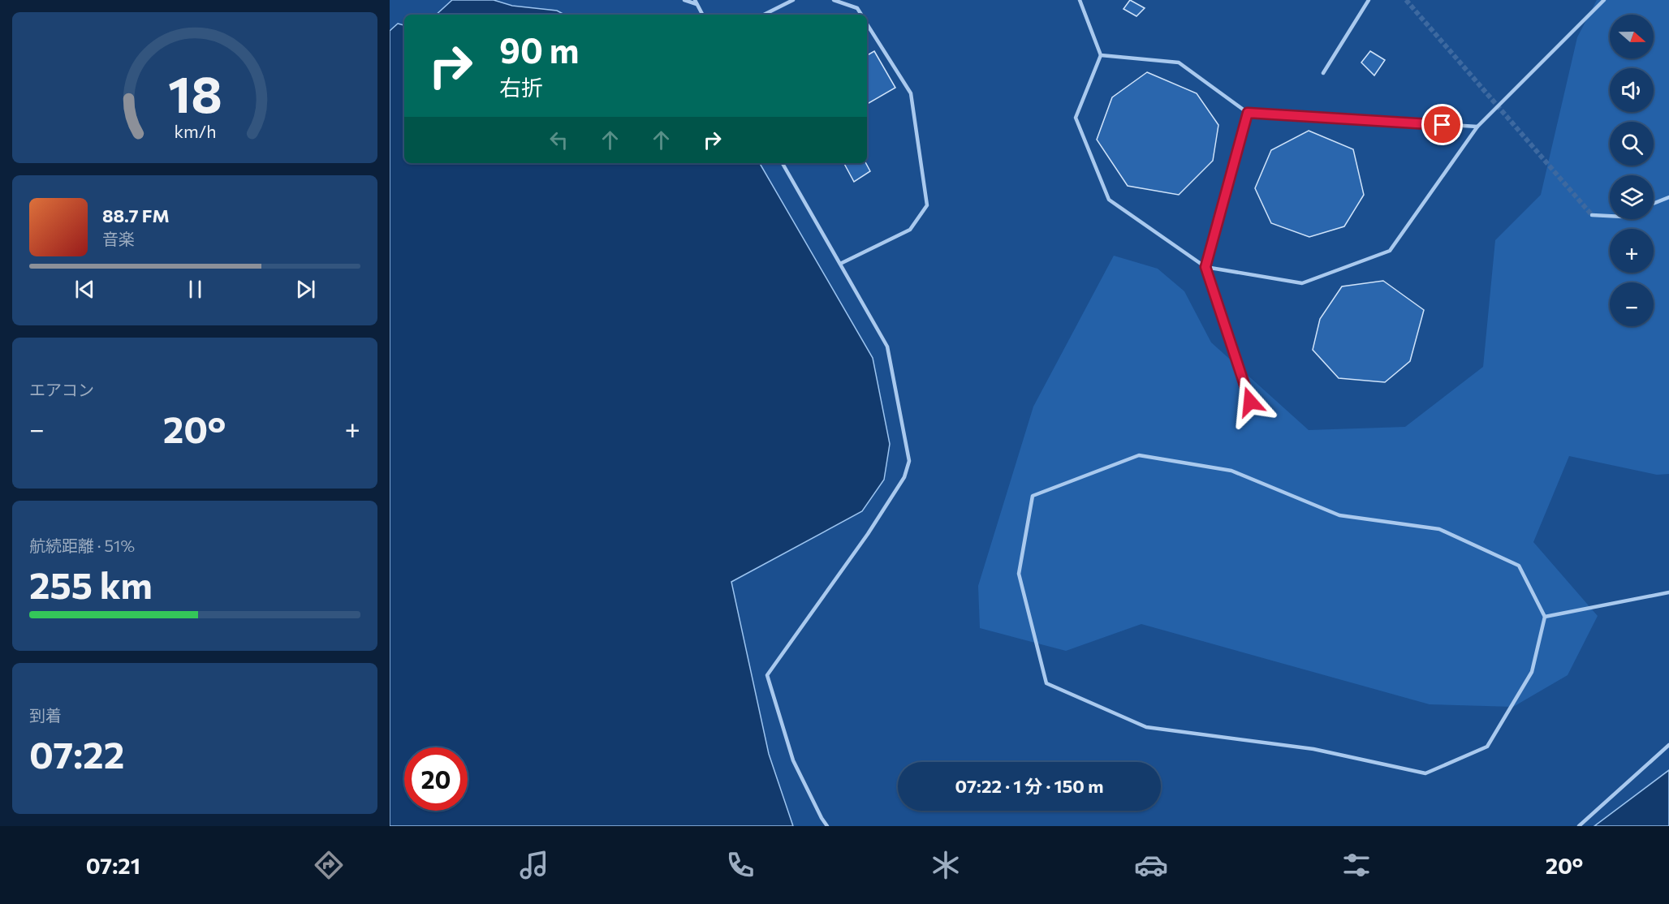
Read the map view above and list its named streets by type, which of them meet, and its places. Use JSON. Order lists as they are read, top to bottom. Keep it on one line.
{"north":"right","page":{"map_buttons":["+","−"],"turn":["90 m","右折"],"song":["88.7 FM","音楽"],"tile":["エアコン",["航続距離 · 51%","255 km"],["到着","07:22"]],"heat":["−","20°","+"],"limit":"20","trip":"07:22 · 1 分 · 150 m","tabs":["07:21","20°"],"gauge":["18","km/h"]}}
